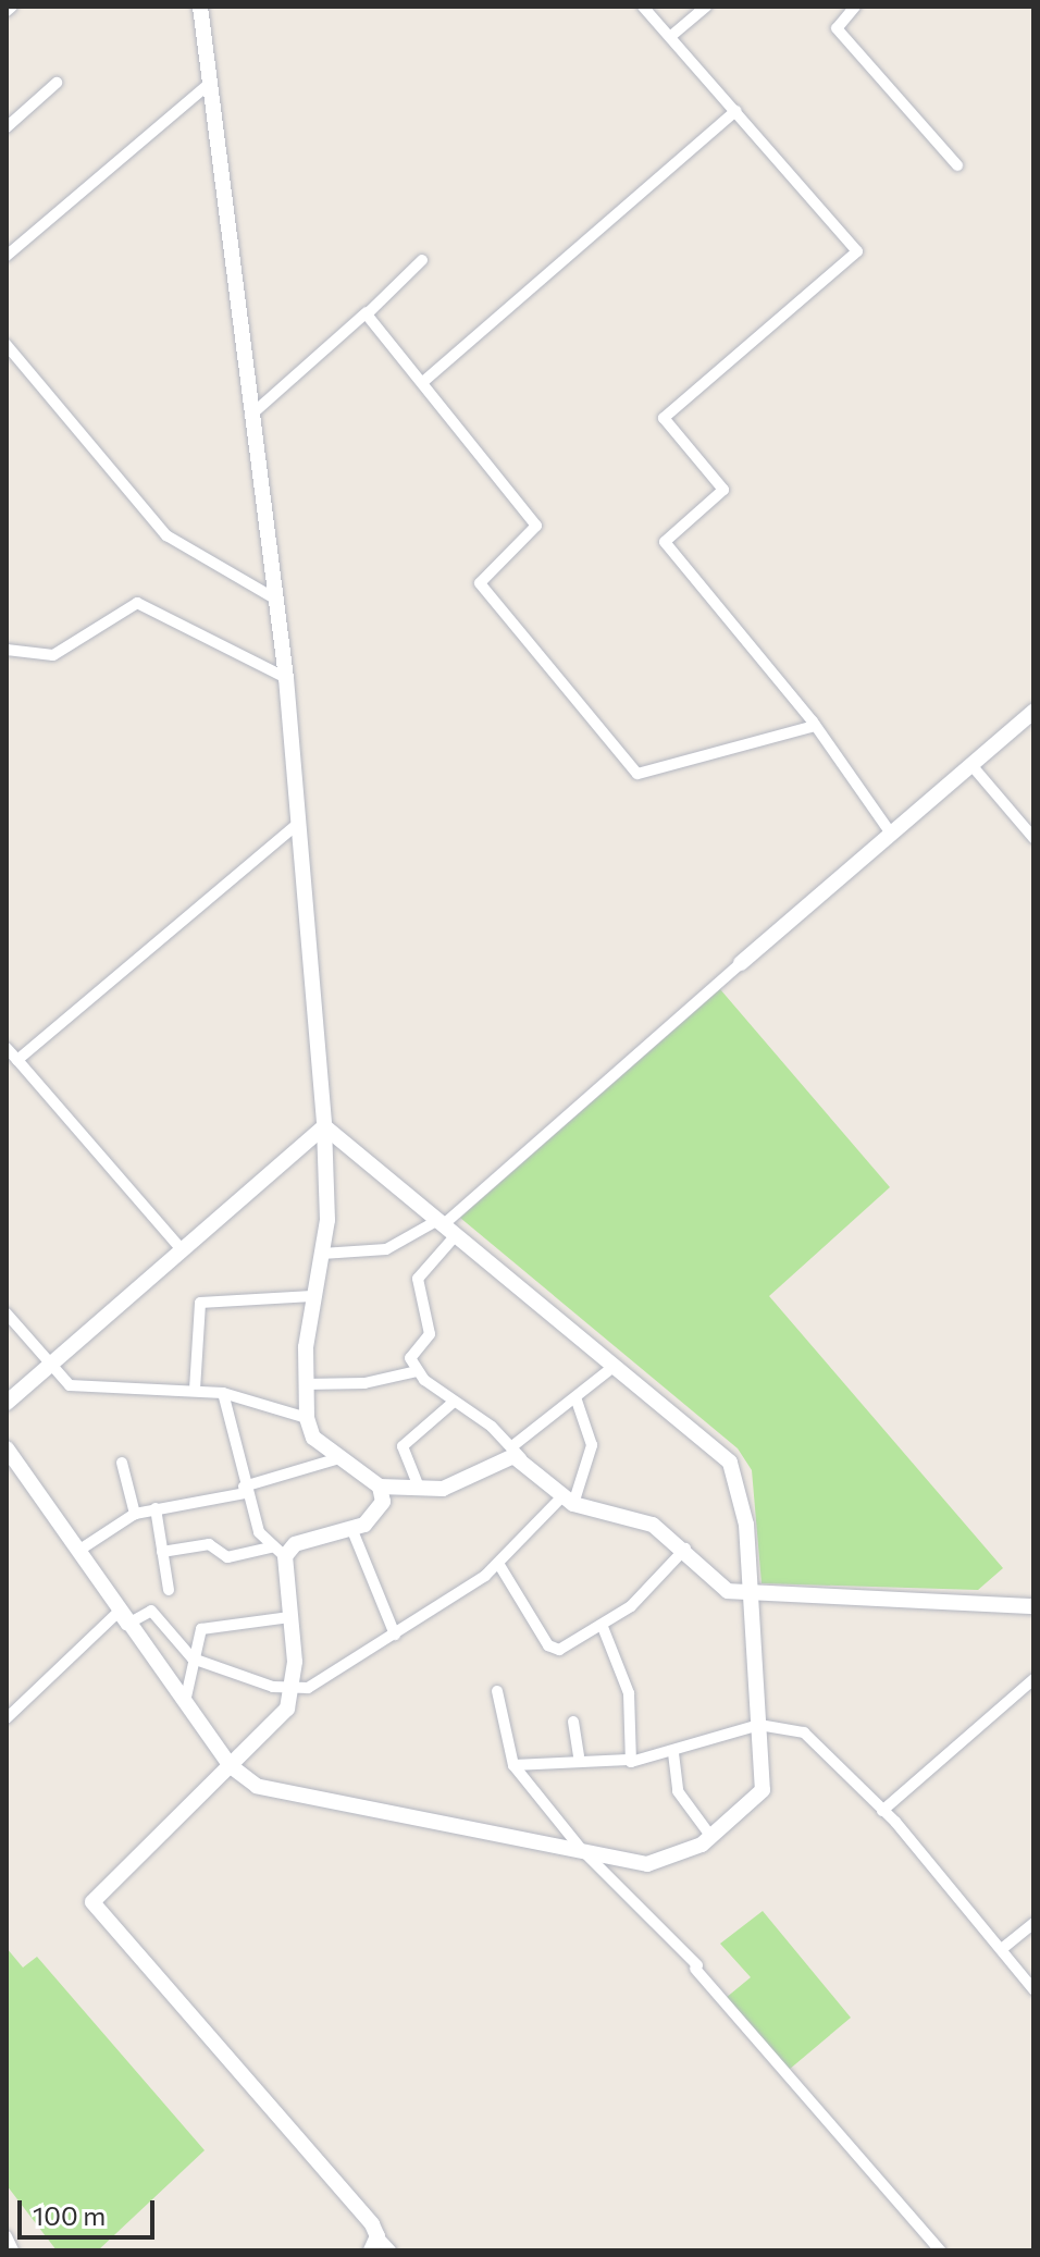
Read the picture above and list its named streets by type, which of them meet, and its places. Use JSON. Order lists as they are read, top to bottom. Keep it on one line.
{"scale_bar":"100 m"}
